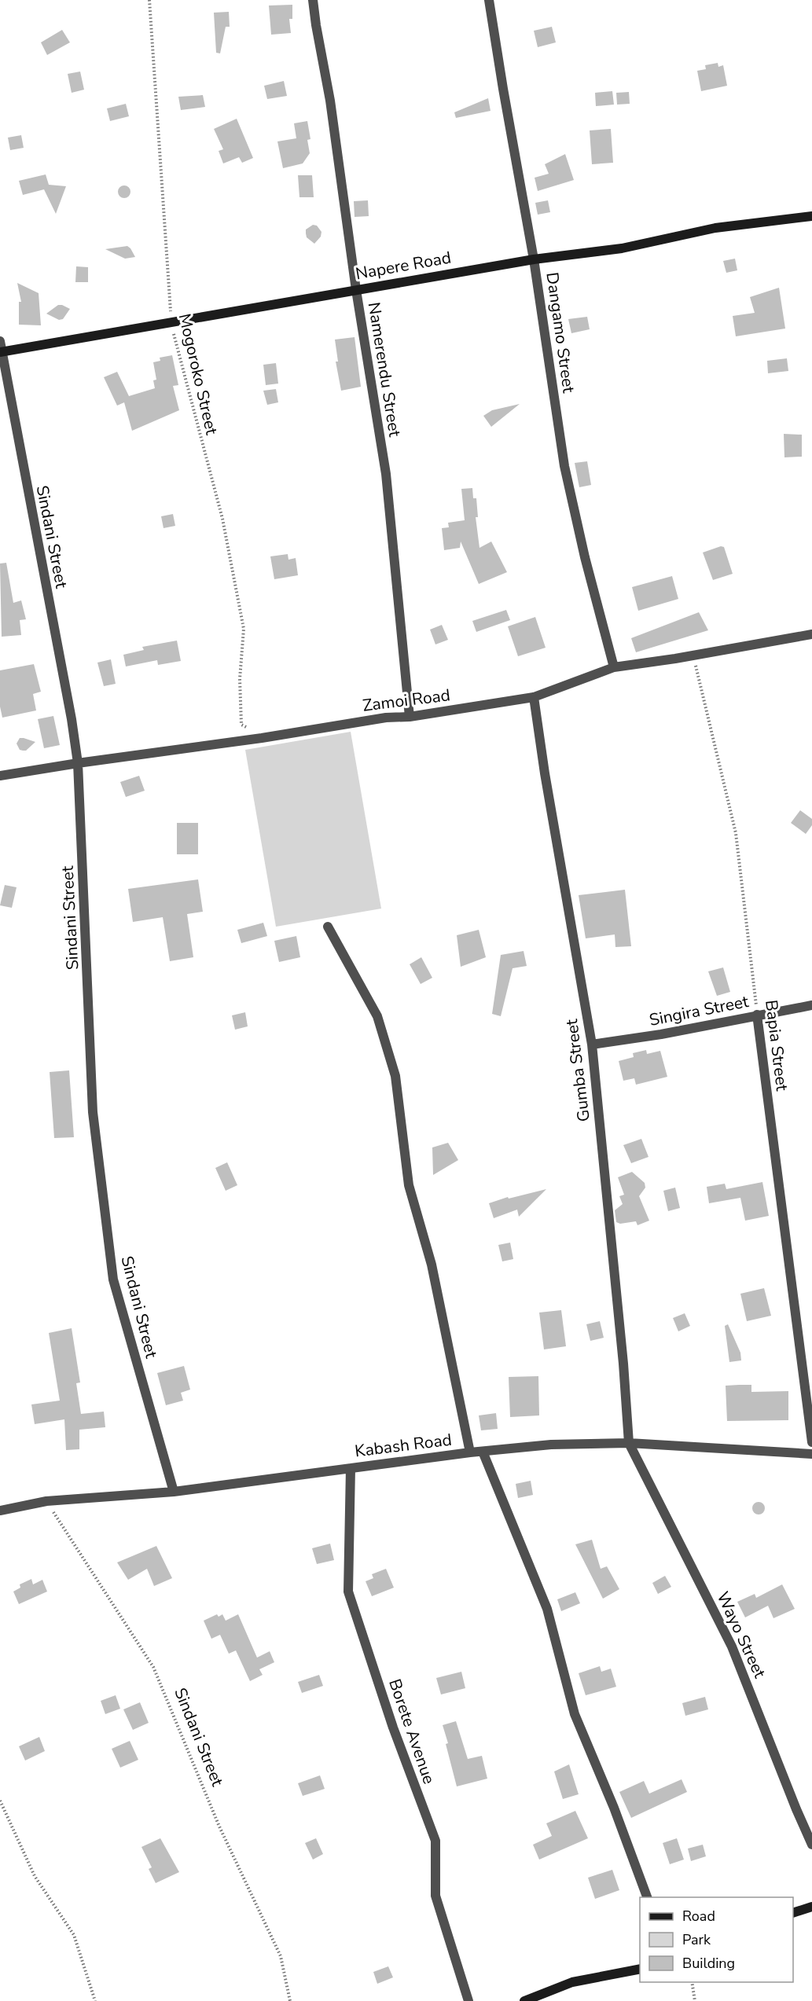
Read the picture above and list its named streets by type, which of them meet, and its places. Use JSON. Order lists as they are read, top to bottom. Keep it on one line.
{"streets":{"street":["Napere Road","Dangamo Street","Namerendu Street","Sindani Street","Zamoi Road","Singira Street","Bapia Street","Gumba Street","Kabash Road","Wayo Street","Borete Avenue"],"path":["Mogoroko Street"]},"crossings":[["Napere Road","Dangamo Street"],["Napere Road","Namerendu Street"],["Napere Road","Mogoroko Street"],["Napere Road","Sindani Street"],["Dangamo Street","Zamoi Road"],["Namerendu Street","Zamoi Road"],["Mogoroko Street","Zamoi Road"],["Sindani Street","Zamoi Road"],["Sindani Street","Kabash Road"],["Zamoi Road","Bapia Street"],["Zamoi Road","Gumba Street"],["Singira Street","Bapia Street"],["Singira Street","Gumba Street"],["Gumba Street","Kabash Road"],["Gumba Street","Wayo Street"],["Kabash Road","Wayo Street"],["Kabash Road","Borete Avenue"]],"legend":["Road","Park","Building"]}
